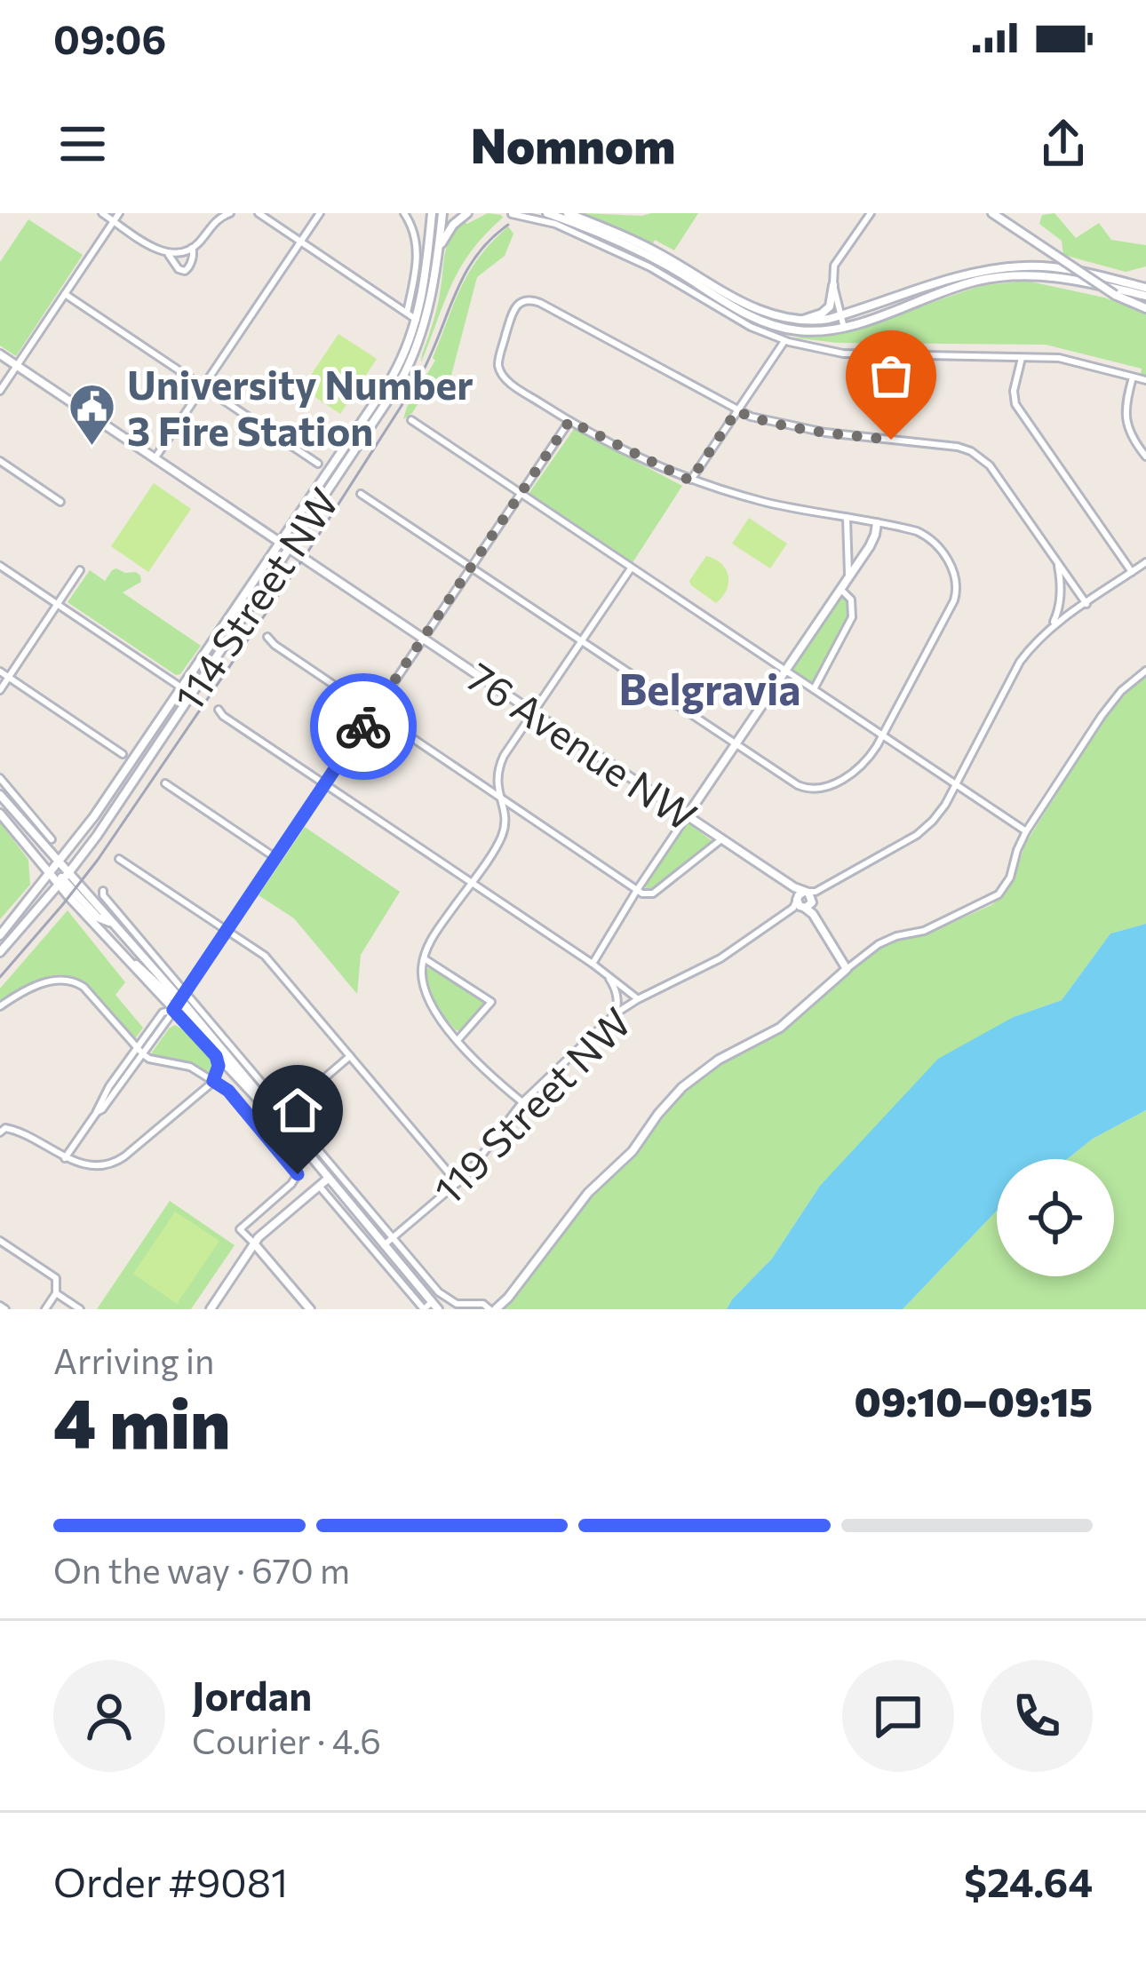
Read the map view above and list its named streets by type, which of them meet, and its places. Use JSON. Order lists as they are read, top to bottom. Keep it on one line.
{"streets":{"main road":["114 Street NW","76 Avenue NW"],"street":["119 Street NW"]},"crossings":[["114 Street NW","76 Avenue NW"],["76 Avenue NW","119 Street NW"]],"districts":["Belgravia"],"places":{"public building":["University Number 3 Fire Station"]},"page":{"status":"09:06","header":"Nomnom","heading":["4 min","Arriving in","09:10–09:15"],"panel":["Jordan","Courier · 4.6","Order #9081","$24.64"],"bar":"On the way · 670 m"}}
